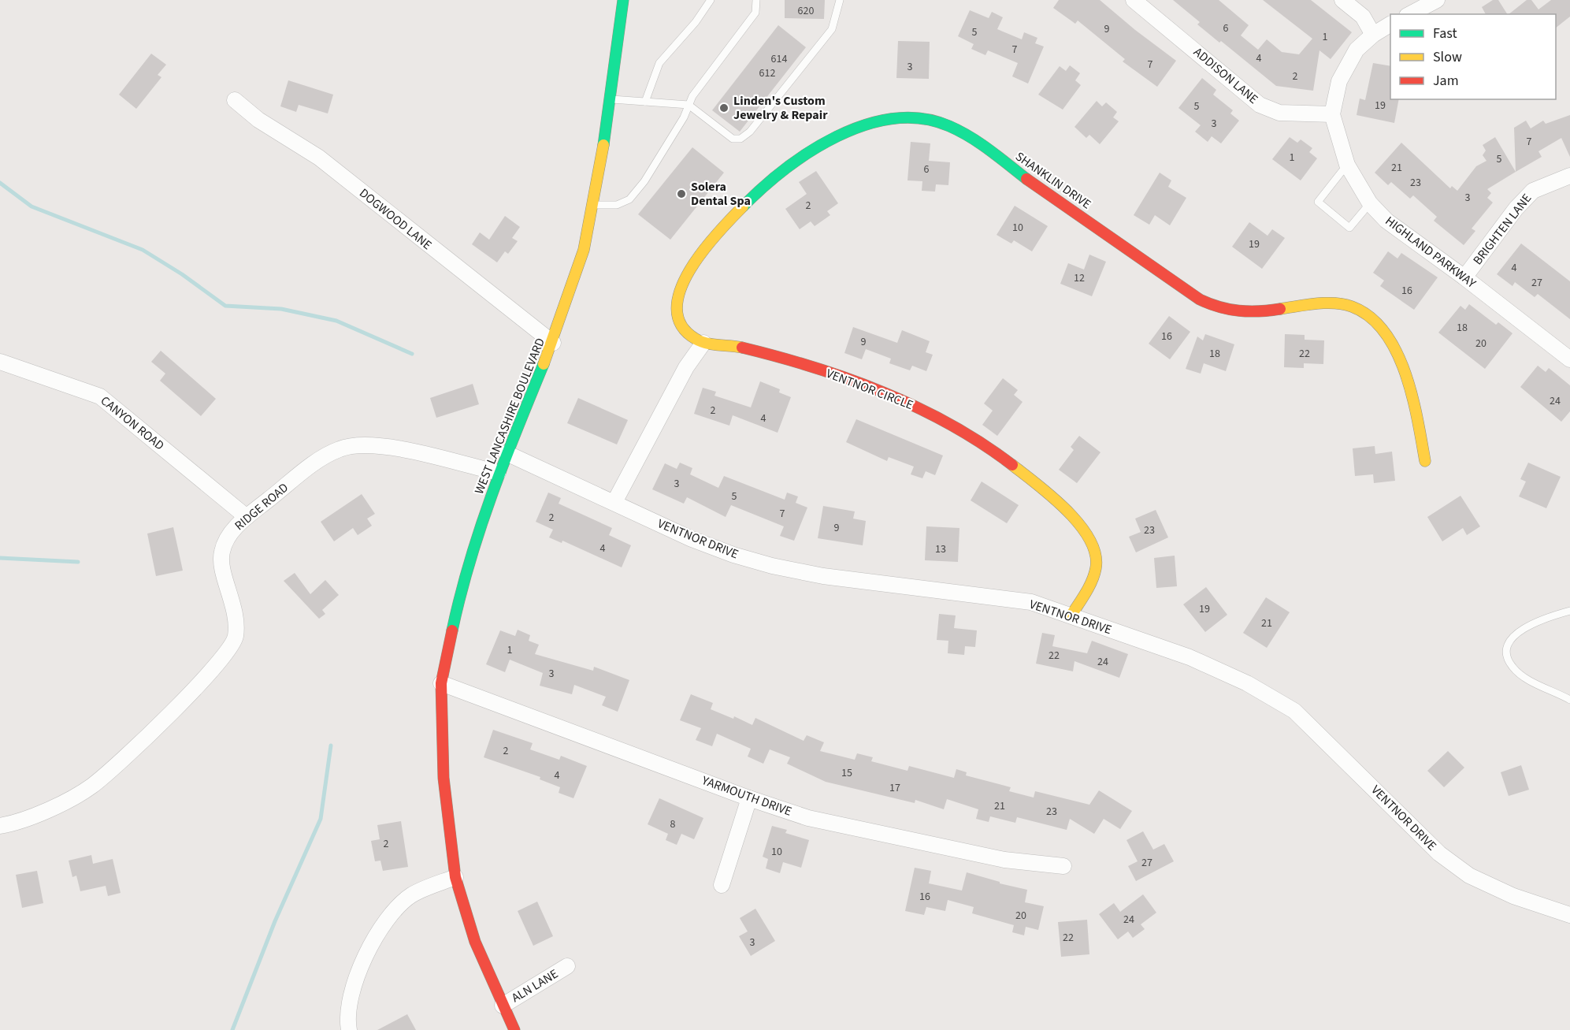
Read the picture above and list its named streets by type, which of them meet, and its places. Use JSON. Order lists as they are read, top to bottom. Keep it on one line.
{"streets":{"street":["ADDISON LANE","SHANKLIN DRIVE","DOGWOOD LANE","BRIGHTEN LANE","HIGHLAND PARKWAY","VENTNOR CIRCLE","WEST LANCASHIRE BOULEVARD","CANYON ROAD","RIDGE ROAD","VENTNOR DRIVE","YARMOUTH DRIVE","ALN LANE"]},"crossings":[["ADDISON LANE","HIGHLAND PARKWAY"],["SHANKLIN DRIVE","VENTNOR CIRCLE"],["DOGWOOD LANE","WEST LANCASHIRE BOULEVARD"],["BRIGHTEN LANE","HIGHLAND PARKWAY"],["VENTNOR CIRCLE","VENTNOR DRIVE"],["WEST LANCASHIRE BOULEVARD","RIDGE ROAD"],["WEST LANCASHIRE BOULEVARD","VENTNOR DRIVE"],["WEST LANCASHIRE BOULEVARD","YARMOUTH DRIVE"],["WEST LANCASHIRE BOULEVARD","ALN LANE"],["CANYON ROAD","RIDGE ROAD"]],"places":["Linden's Custom Jewelry & Repair","Solera Dental Spa"],"house_numbers":["620","6","9","5","1","7","4","614","7","3","612","2","19","5","3","7","1","5","21","6","23","3","2","10","19","4","12","27","16","18","16","9","20","18","22","24","2","4","3","5","7","2","9","23","4","13","19","21","1","22","24","3","2","15","4","17","21","23","8","2","10","27","16","20","24","22","3"],"legend":["Fast","Slow","Jam"]}
